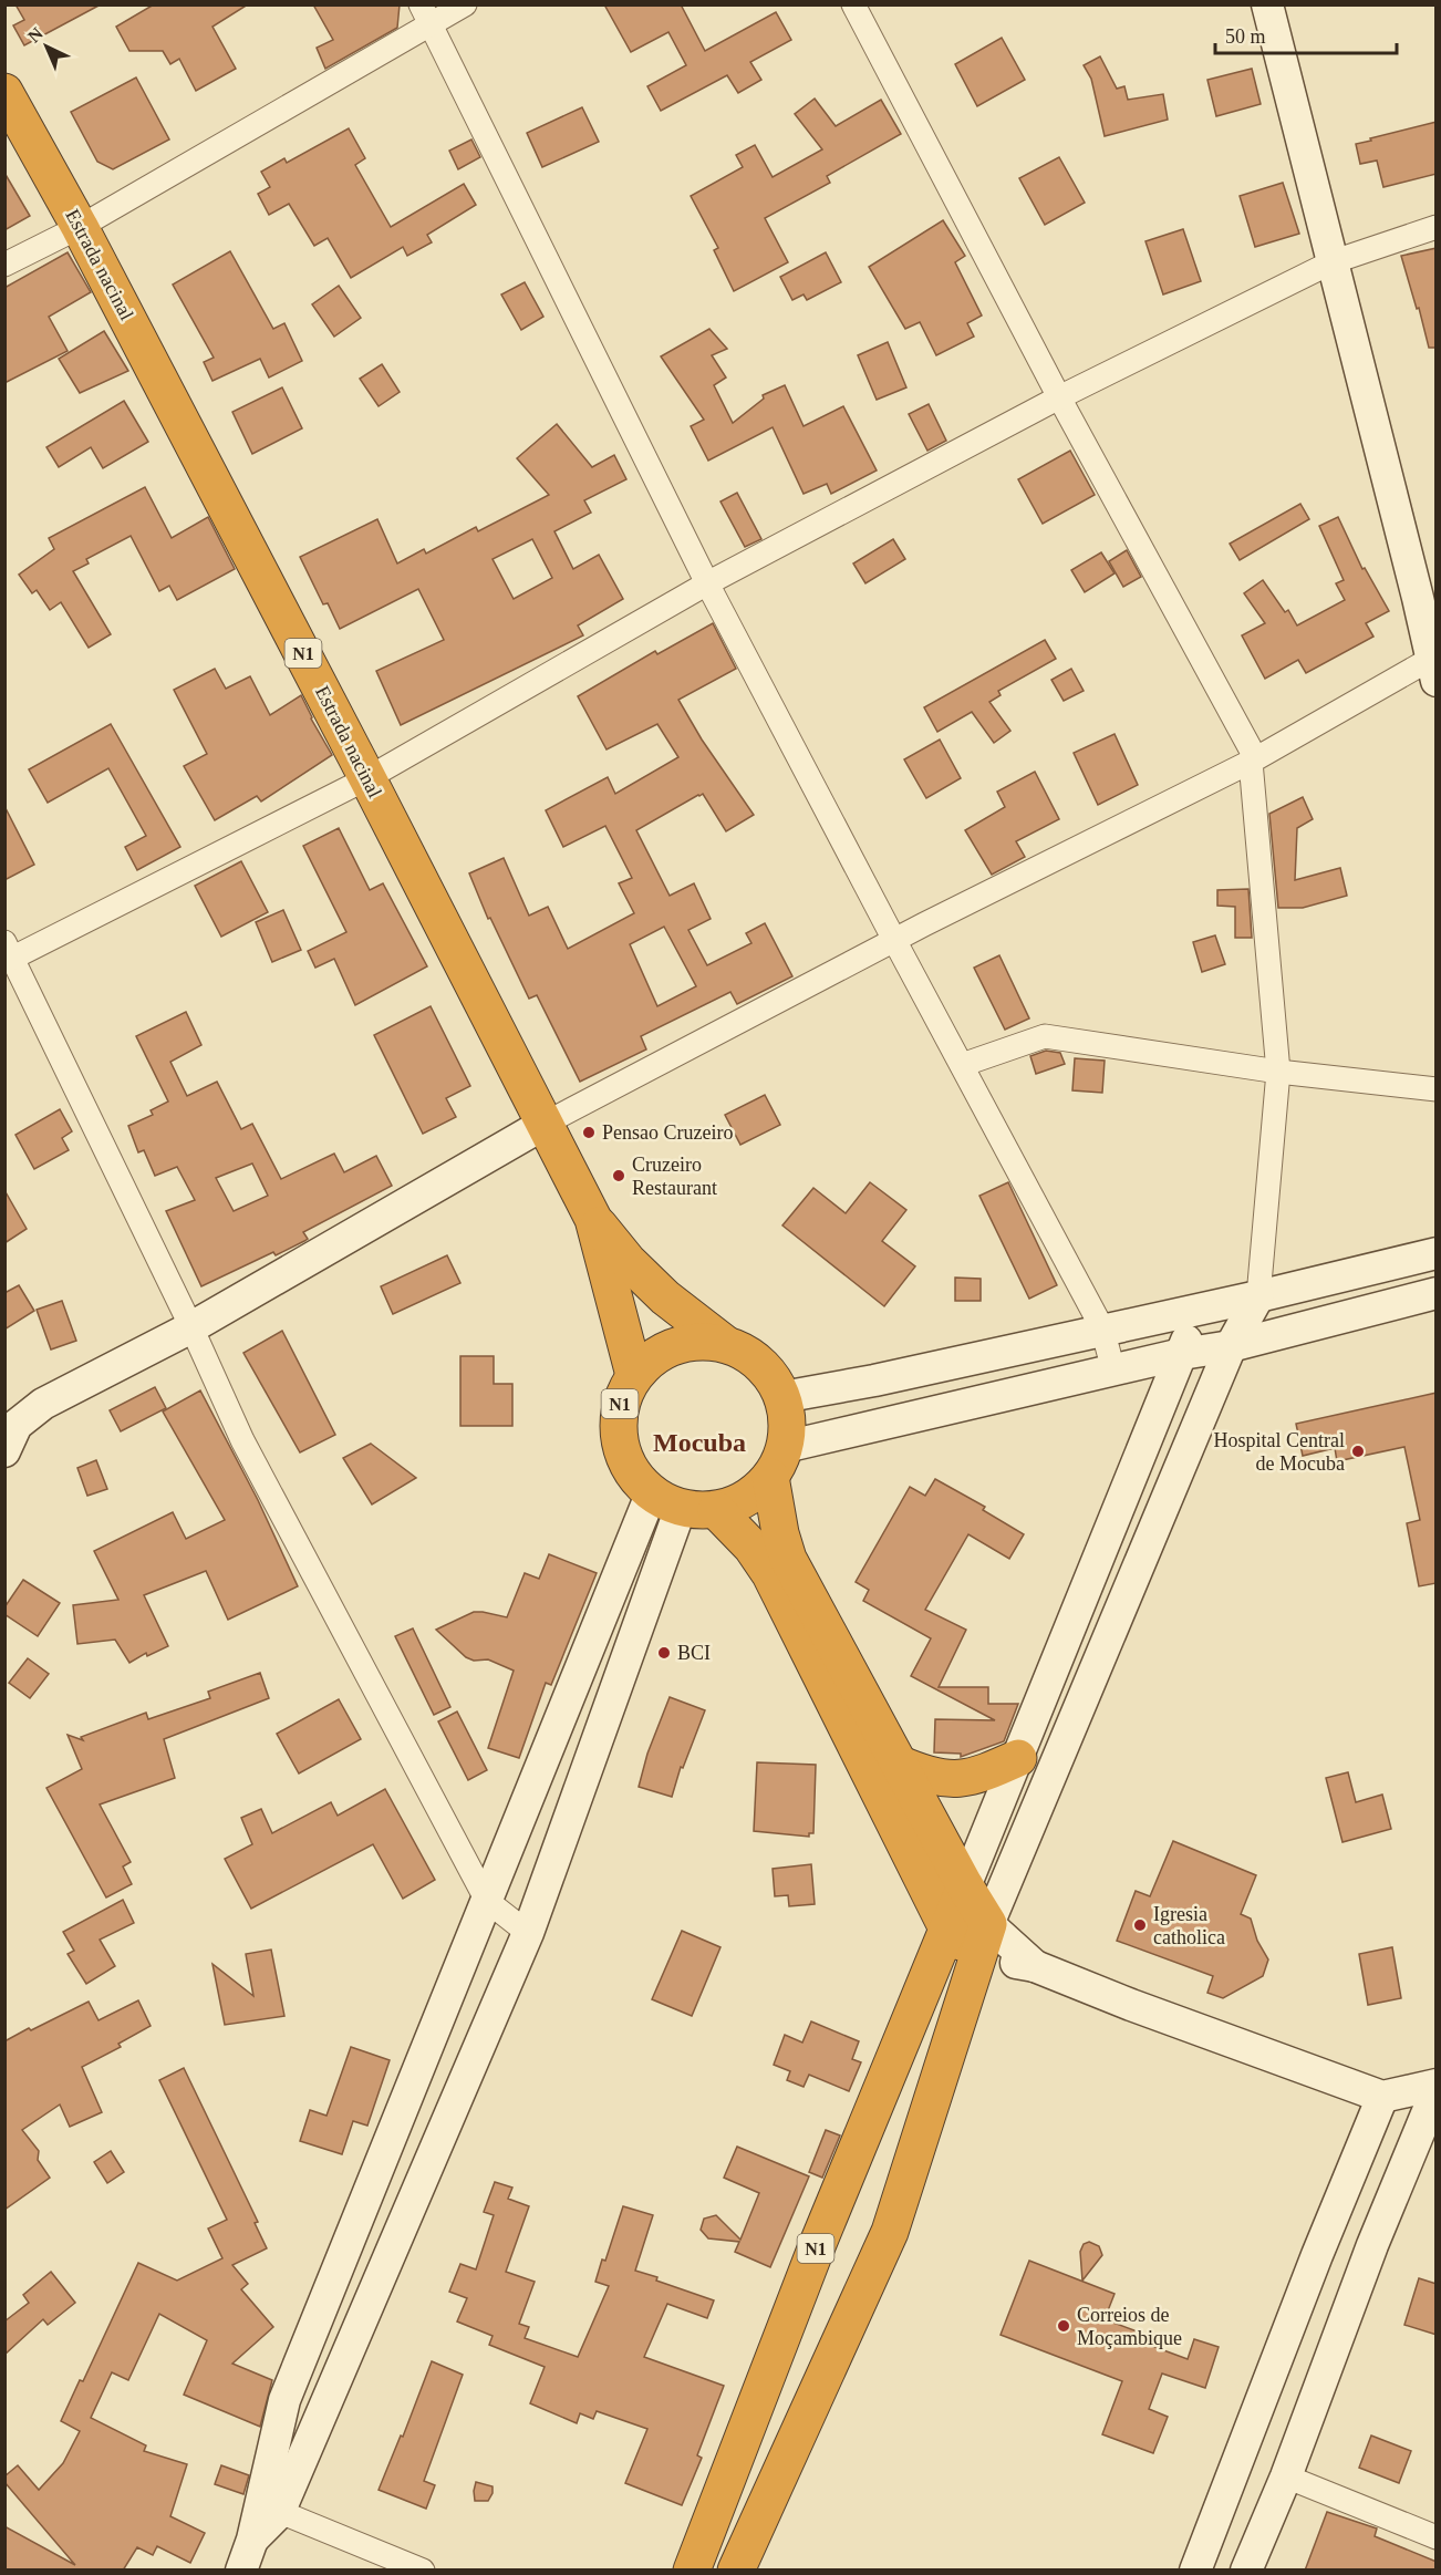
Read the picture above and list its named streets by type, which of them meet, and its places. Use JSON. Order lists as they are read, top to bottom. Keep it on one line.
{"streets":{"highway":["Estrada nacinal","N1"]},"crossings":[["Estrada nacinal","N1"]],"districts":["Mocuba"],"places":["Pensao Cruzeiro","Cruzeiro Restaurant","Hospital Central de Mocuba","BCI","Igresia catholica","Correios de Moçambique"],"scale_bar":"50 m","north":"top left"}
